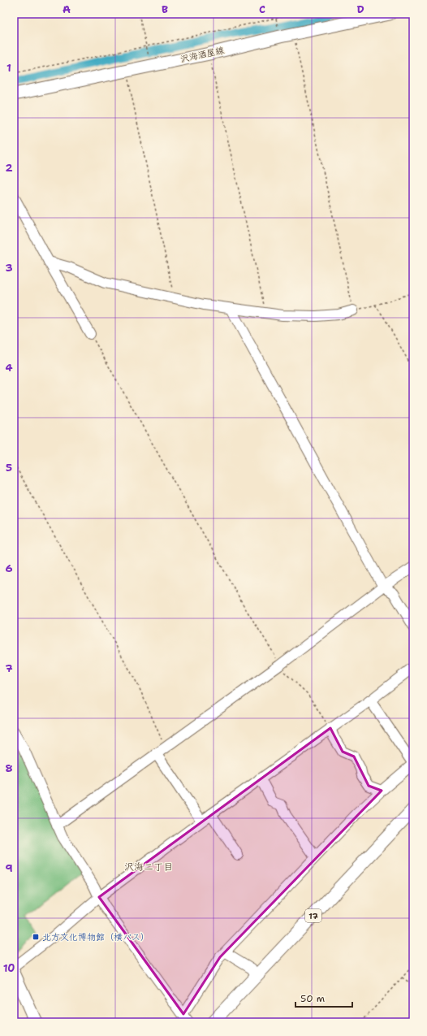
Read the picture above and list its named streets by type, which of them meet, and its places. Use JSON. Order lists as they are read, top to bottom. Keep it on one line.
{"streets":{"main road":["沢海酒屋線","17"]},"districts":["沢海二丁目"],"places":{"transit":["北方文化博物館（横バス）"]},"scale_bar":"50 m","grid":{"columns":["A","B","C","D"],"rows":["1","2","3","4","5","6","7","8","9","10"]}}
